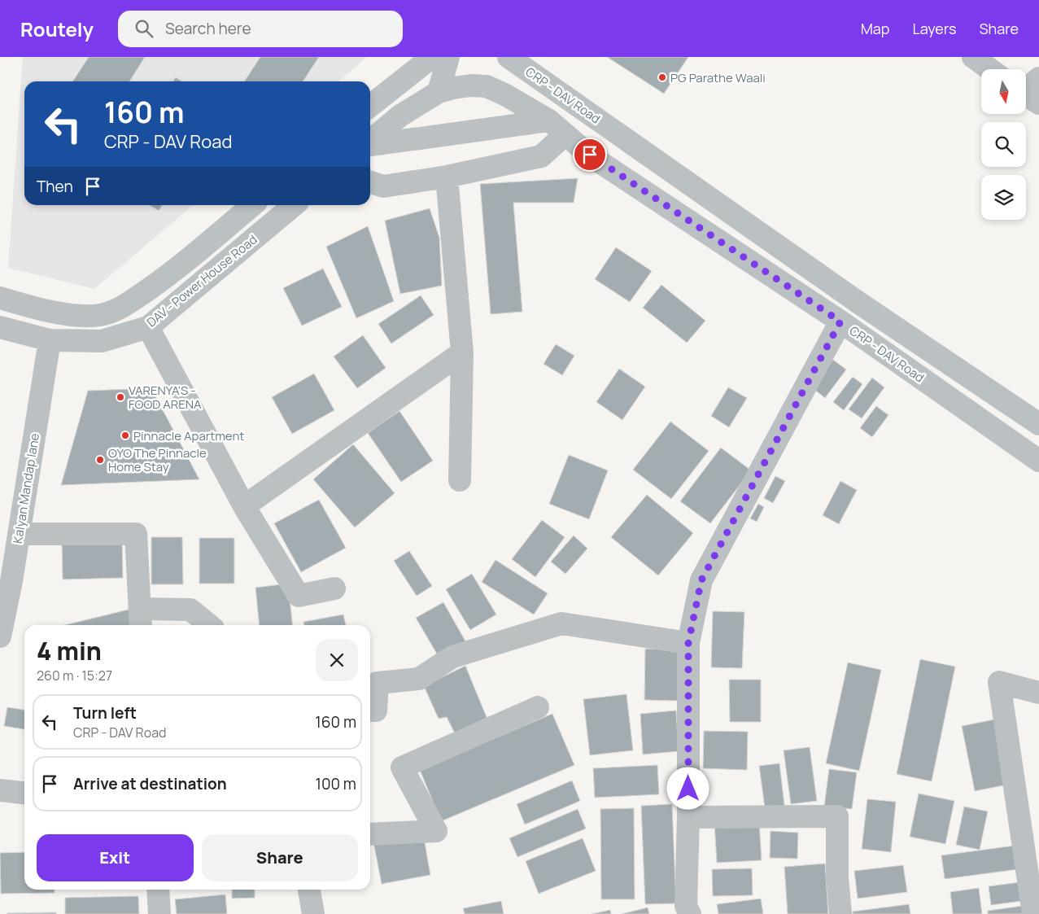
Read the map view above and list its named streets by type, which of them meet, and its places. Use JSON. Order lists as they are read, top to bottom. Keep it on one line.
{"streets":{"street":["CRP - DAV Road","DAV - Power House Road","Kalyan Mandap lane"]},"crossings":[["DAV - Power House Road","Kalyan Mandap lane"]],"places":["PG Parathe Waali","VARENYA'S - FOOD ARENA","Pinnacle Apartment","OYO The Pinnacle Home Stay"],"north":"bottom","page":{"header":"Routely","search":"Search here","nav":["Map","Layers","Share"],"turn":["160 m","CRP - DAV Road"],"then":"Then","heading":["4 min","260 m · 15:27"],"list":[{"name":"Turn left","note":"CRP - DAV Road","value":"160 m"},{"name":"Arrive at destination","value":"100 m"}],"buttons":["Exit","Share"]}}
